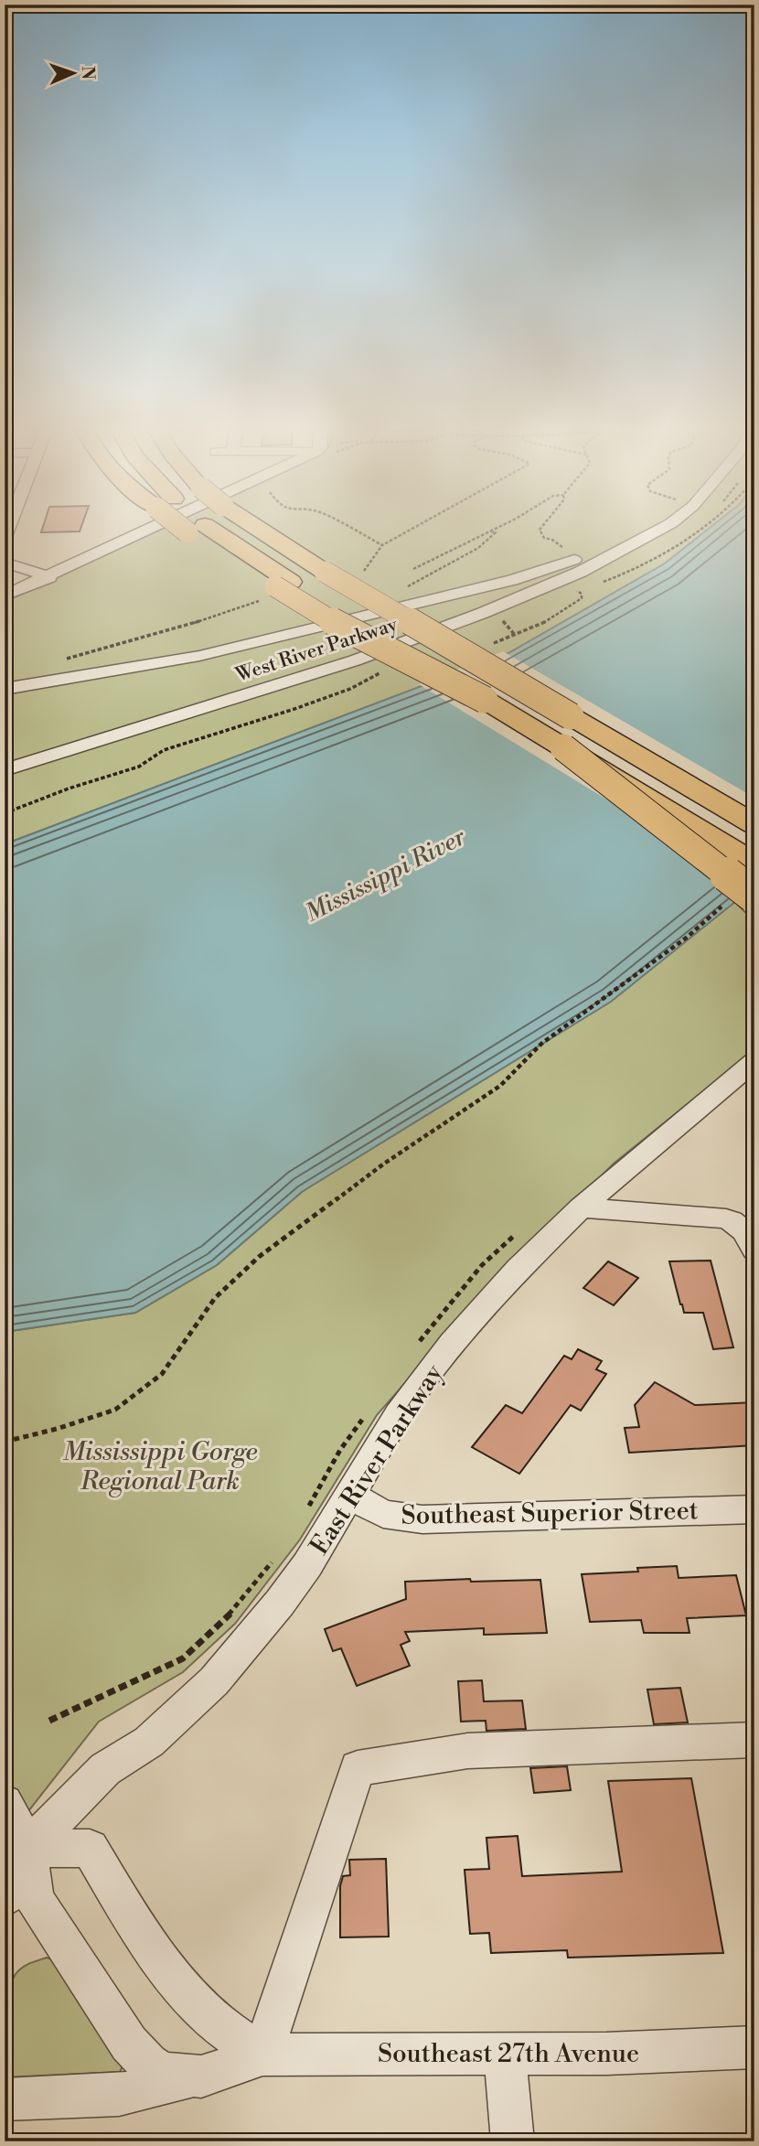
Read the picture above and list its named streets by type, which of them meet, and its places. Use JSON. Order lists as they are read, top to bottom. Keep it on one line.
{"streets":{"street":["West River Parkway","East River Parkway","Southeast Superior Street","Southeast 27th Avenue"]},"crossings":[["East River Parkway","Southeast Superior Street"],["East River Parkway","Southeast 27th Avenue"]],"water":["Mississippi River"],"parks":["Mississippi Gorge Regional Park"],"north":"right"}
